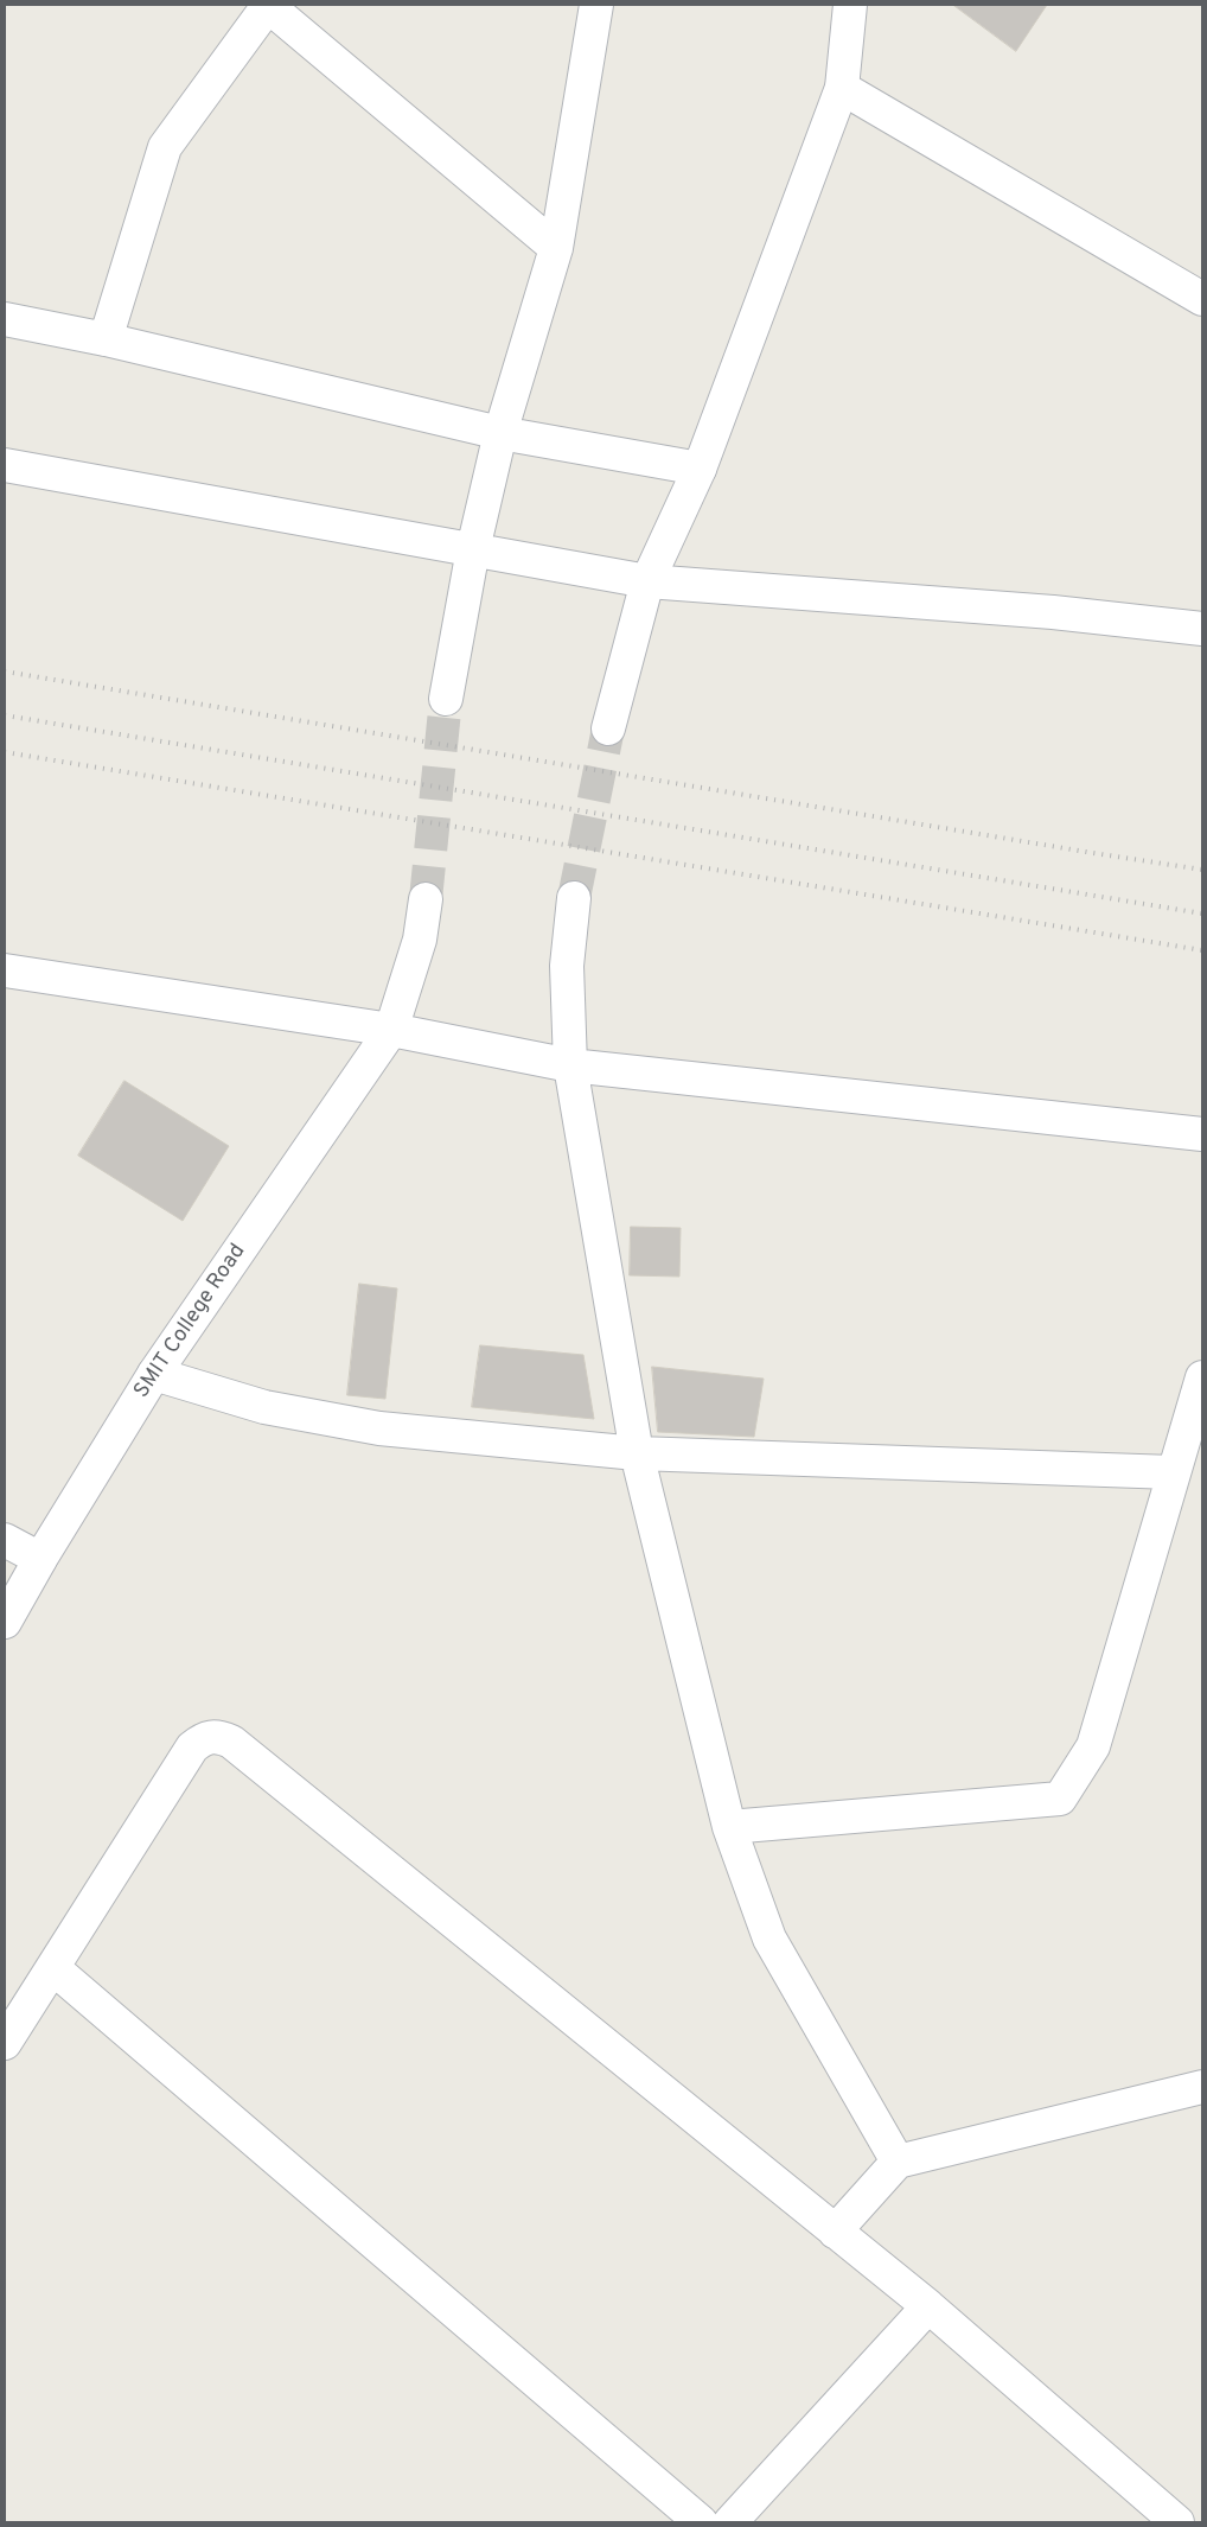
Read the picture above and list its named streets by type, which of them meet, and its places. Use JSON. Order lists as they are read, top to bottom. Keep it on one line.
{"streets":{"street":["SMIT College Road"]}}
